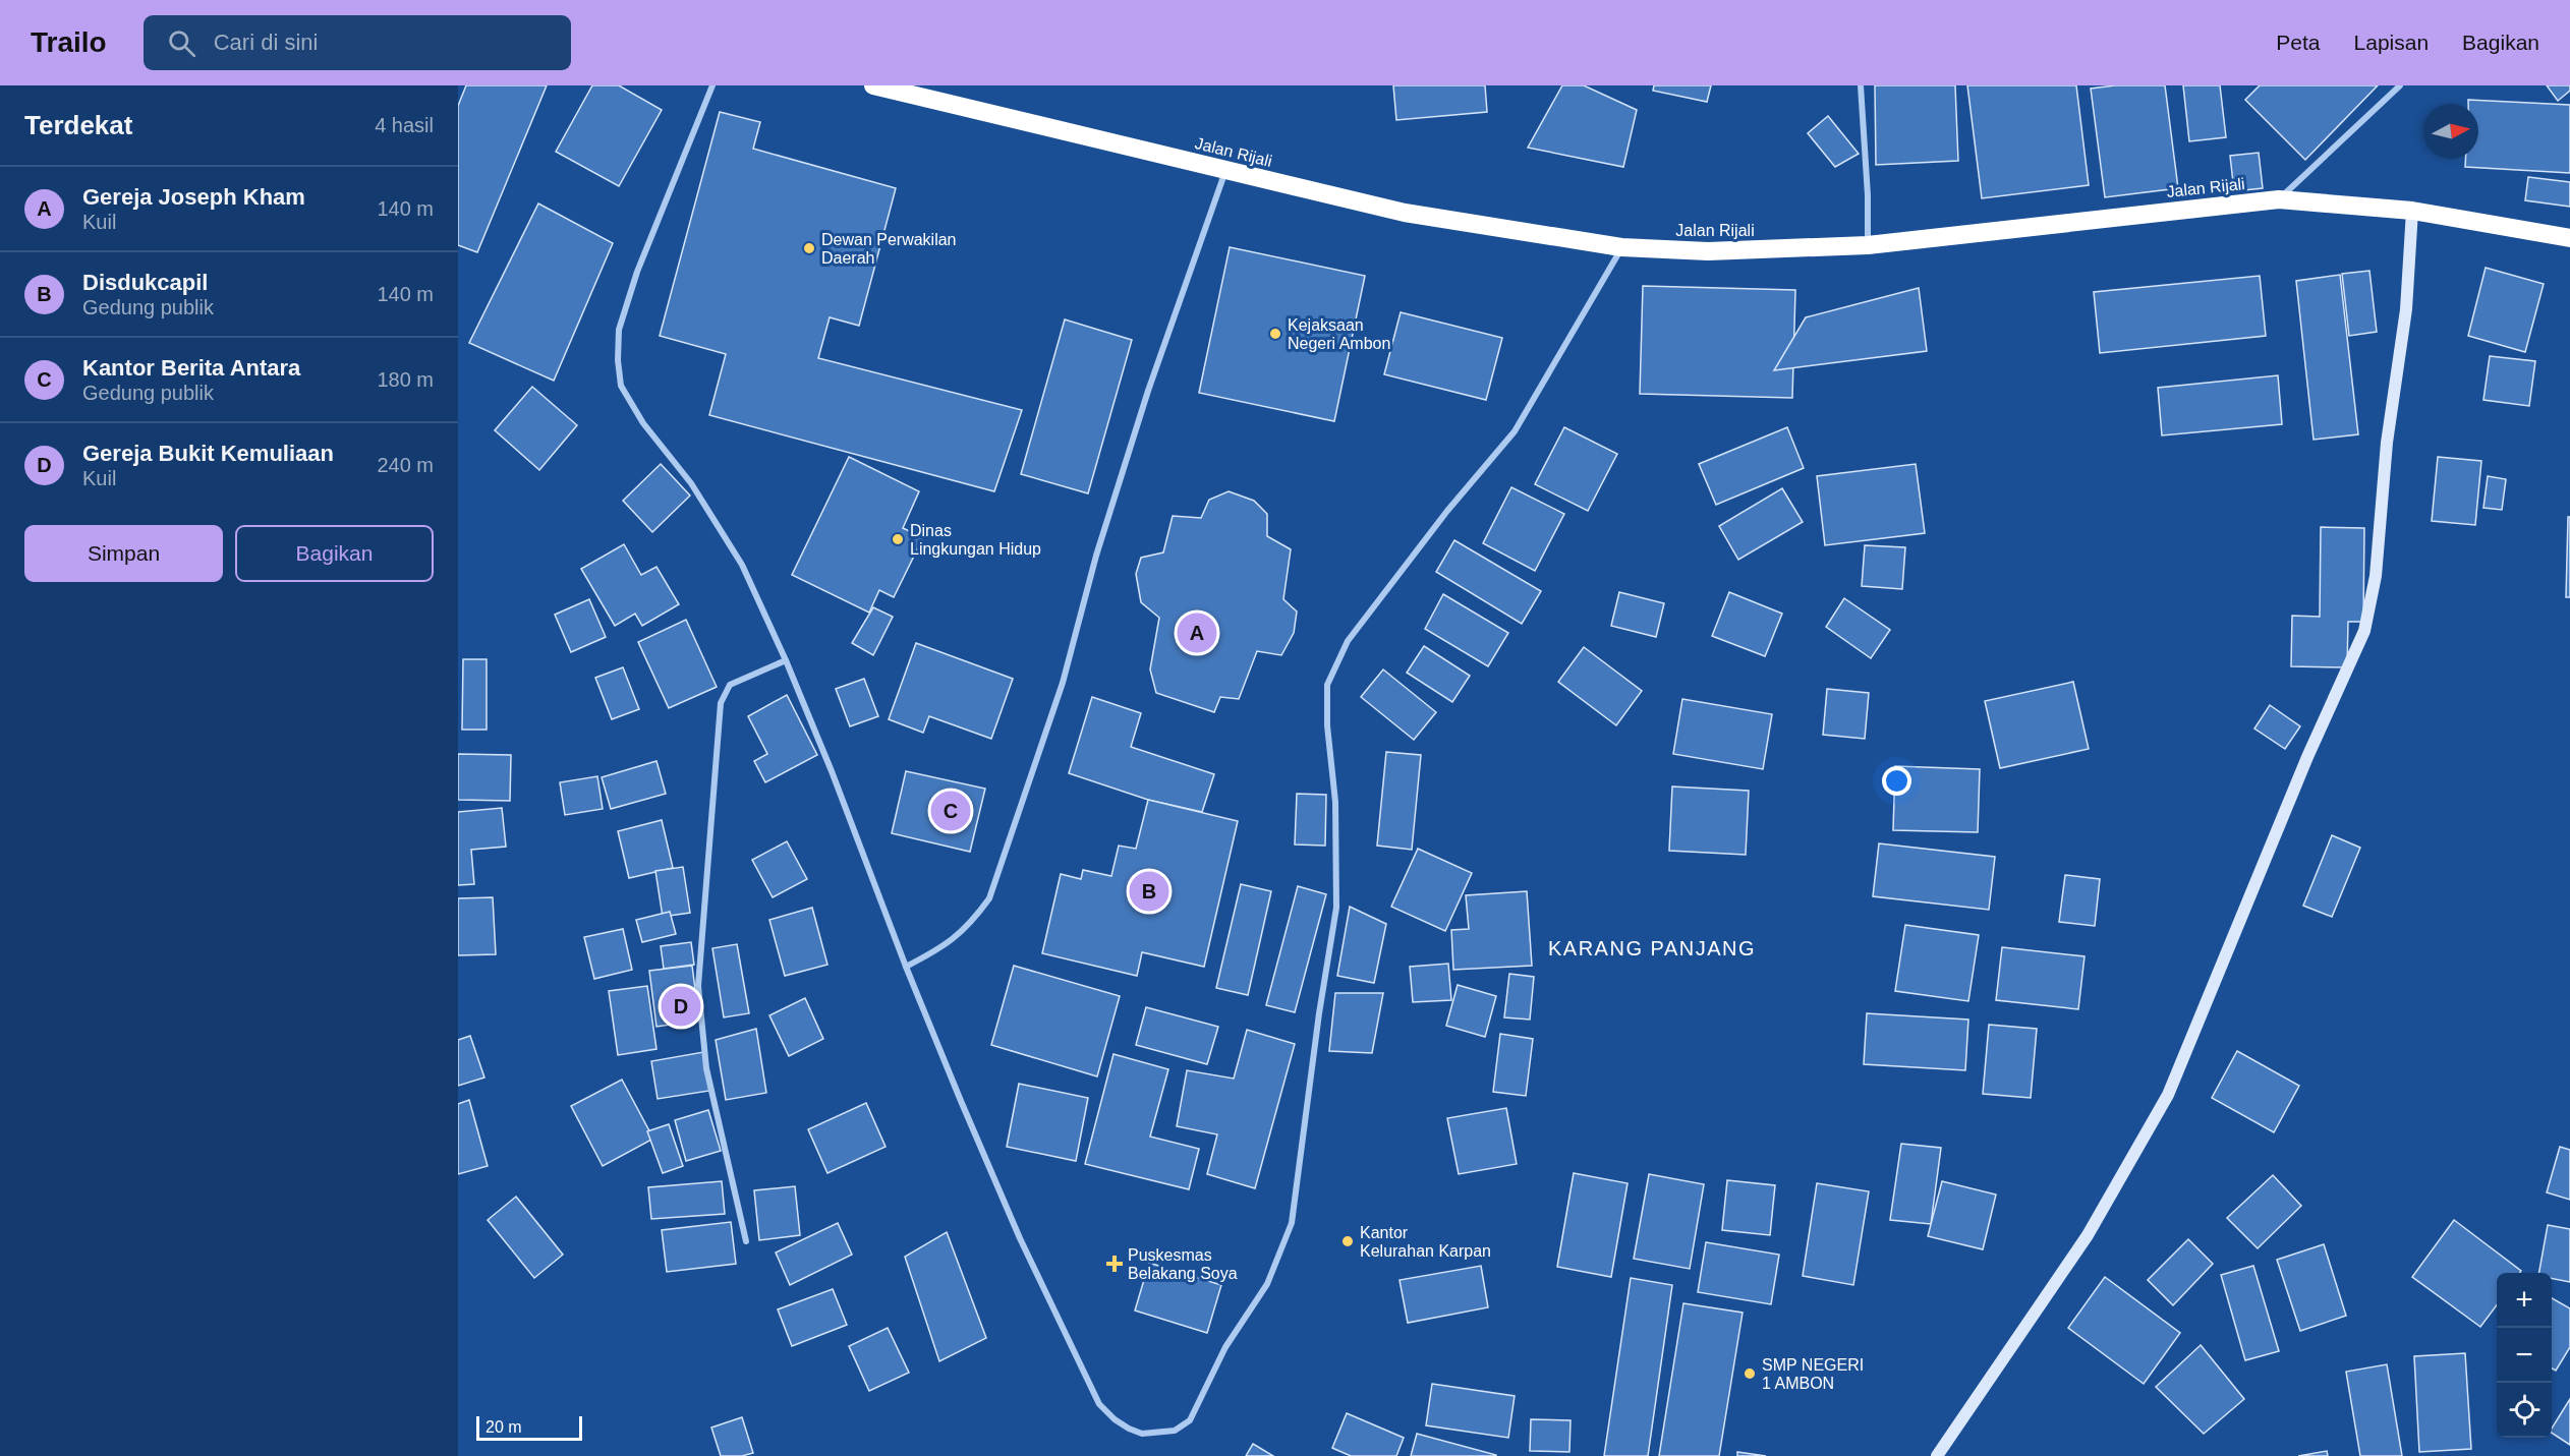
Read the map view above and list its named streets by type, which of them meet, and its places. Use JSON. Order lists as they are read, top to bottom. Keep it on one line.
{"streets":{"highway":["Jalan Rijali"]},"districts":["KARANG PANJANG"],"places":{"other":["Dewan Perwakilan Daerah","Kejaksaan Negeri Ambon","Dinas Lingkungan Hidup","Kantor Kelurahan Karpan","SMP NEGERI 1 AMBON"],"health":["Puskesmas Belakang Soya"]},"scale_bar":"20 m","north":"right","page":{"header":"Trailo","search":"Cari di sini","nav":["Peta","Lapisan","Bagikan"],"heading":["Terdekat","4 hasil"],"list":[{"mark":"A","name":"Gereja Joseph Kham","note":"Kuil","value":"140 m"},{"mark":"B","name":"Disdukcapil","note":"Gedung publik","value":"140 m"},{"mark":"C","name":"Kantor Berita Antara","note":"Gedung publik","value":"180 m"},{"mark":"D","name":"Gereja Bukit Kemuliaan","note":"Kuil","value":"240 m"}],"buttons":["Simpan","Bagikan"],"pins":["A","C","B","D"],"map_buttons":["+","−"],"scale":"20 m"}}
